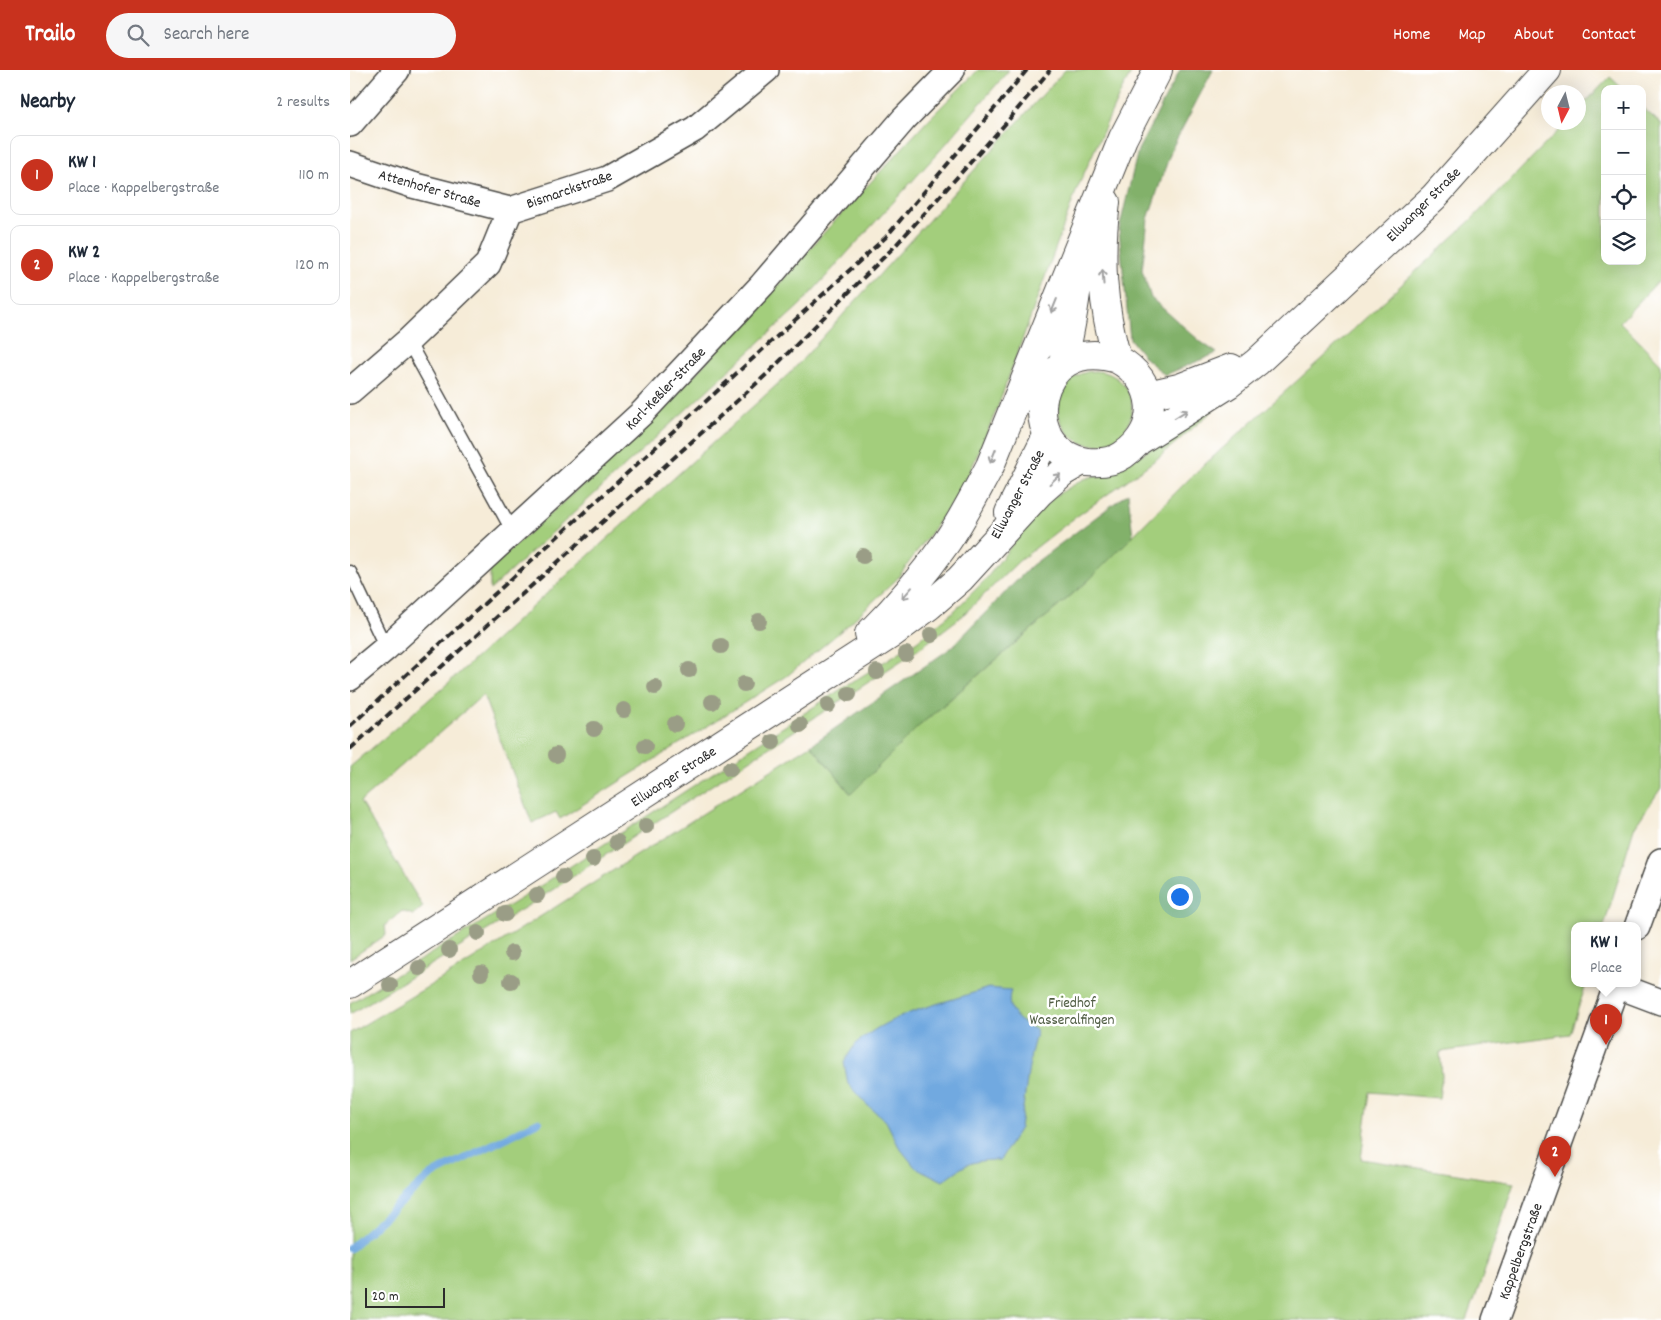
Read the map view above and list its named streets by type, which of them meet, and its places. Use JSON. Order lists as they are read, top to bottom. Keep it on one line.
{"streets":{"main road":["Ellwanger Straße"],"street":["Attenhofer Straße","Bismarckstraße","Karl-Keßler-Straße","Kappelbergstraße"]},"crossings":[["Attenhofer Straße","Bismarckstraße"]],"parks":["Friedhof Wasseralfingen"],"scale_bar":"20 m","north":"bottom","page":{"header":"Trailo","search":"Search here","nav":["Home","Map","About","Contact"],"heading":["Nearby","2 results"],"map_buttons":["+","−"],"list":[{"mark":"1","name":"KW 1","note":"Place · Kappelbergstraße","value":"110 m"},{"mark":"2","name":"KW 2","note":"Place · Kappelbergstraße","value":"120 m"}],"popup":["KW 1","Place"],"pins":["1","2"],"scale":"20 m"}}
